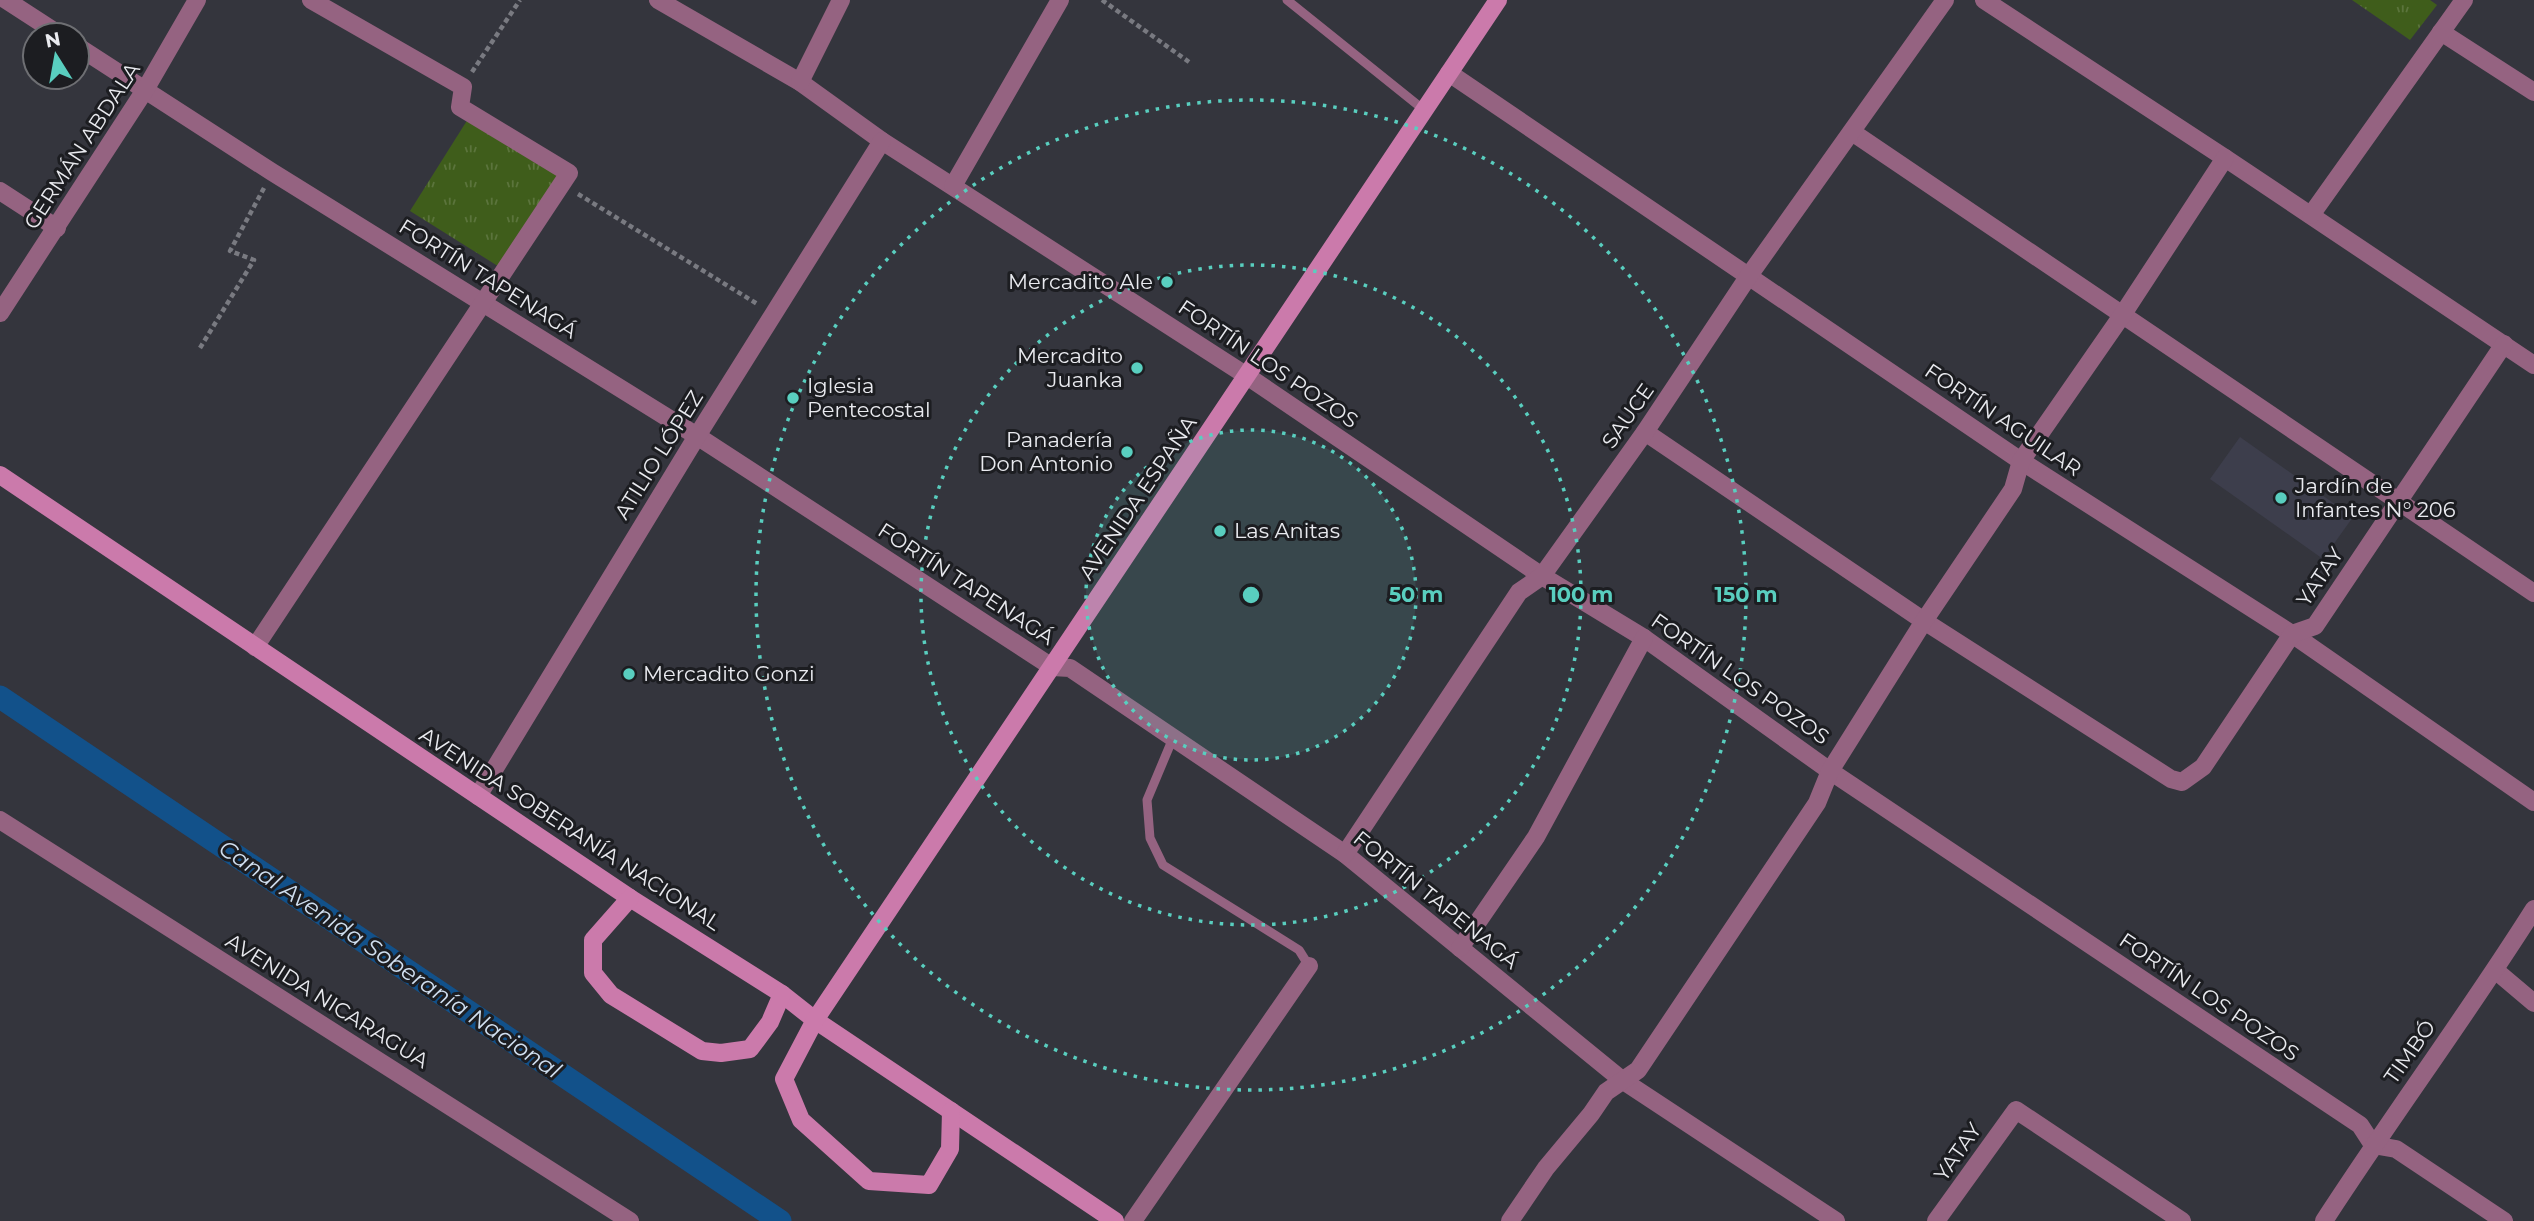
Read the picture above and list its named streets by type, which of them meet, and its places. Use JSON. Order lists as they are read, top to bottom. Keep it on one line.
{"streets":{"main road":["AVENIDA ESPAÑA","AVENIDA SOBERANÍA NACIONAL"],"street":["GERMÁN ABDALA","FORTÍN TAPENAGÁ","FORTÍN LOS POZOS","SAUCE","FORTÍN AGUILAR","ATILIO LÓPEZ","YATAY","AVENIDA NICARAGUA","TIMBÓ"]},"crossings":[["GERMÁN ABDALA","FORTÍN TAPENAGÁ"],["FORTÍN TAPENAGÁ","SAUCE"],["FORTÍN TAPENAGÁ","ATILIO LÓPEZ"],["FORTÍN TAPENAGÁ","AVENIDA ESPAÑA"],["FORTÍN LOS POZOS","SAUCE"],["FORTÍN LOS POZOS","ATILIO LÓPEZ"],["FORTÍN LOS POZOS","AVENIDA ESPAÑA"],["FORTÍN LOS POZOS","TIMBÓ"],["SAUCE","FORTÍN AGUILAR"],["FORTÍN AGUILAR","AVENIDA ESPAÑA"],["FORTÍN AGUILAR","YATAY"],["ATILIO LÓPEZ","AVENIDA SOBERANÍA NACIONAL"],["AVENIDA ESPAÑA","AVENIDA SOBERANÍA NACIONAL"]],"water":["Canal Avenida Soberanía Nacional"],"places":["Mercadito Ale","Mercadito Juanka","Iglesia Pentecostal","Panadería Don Antonio","Jardín de Infantes N° 206","Las Anitas","Mercadito Gonzi"],"north":"top","rings":["50 m","100 m","150 m"]}
